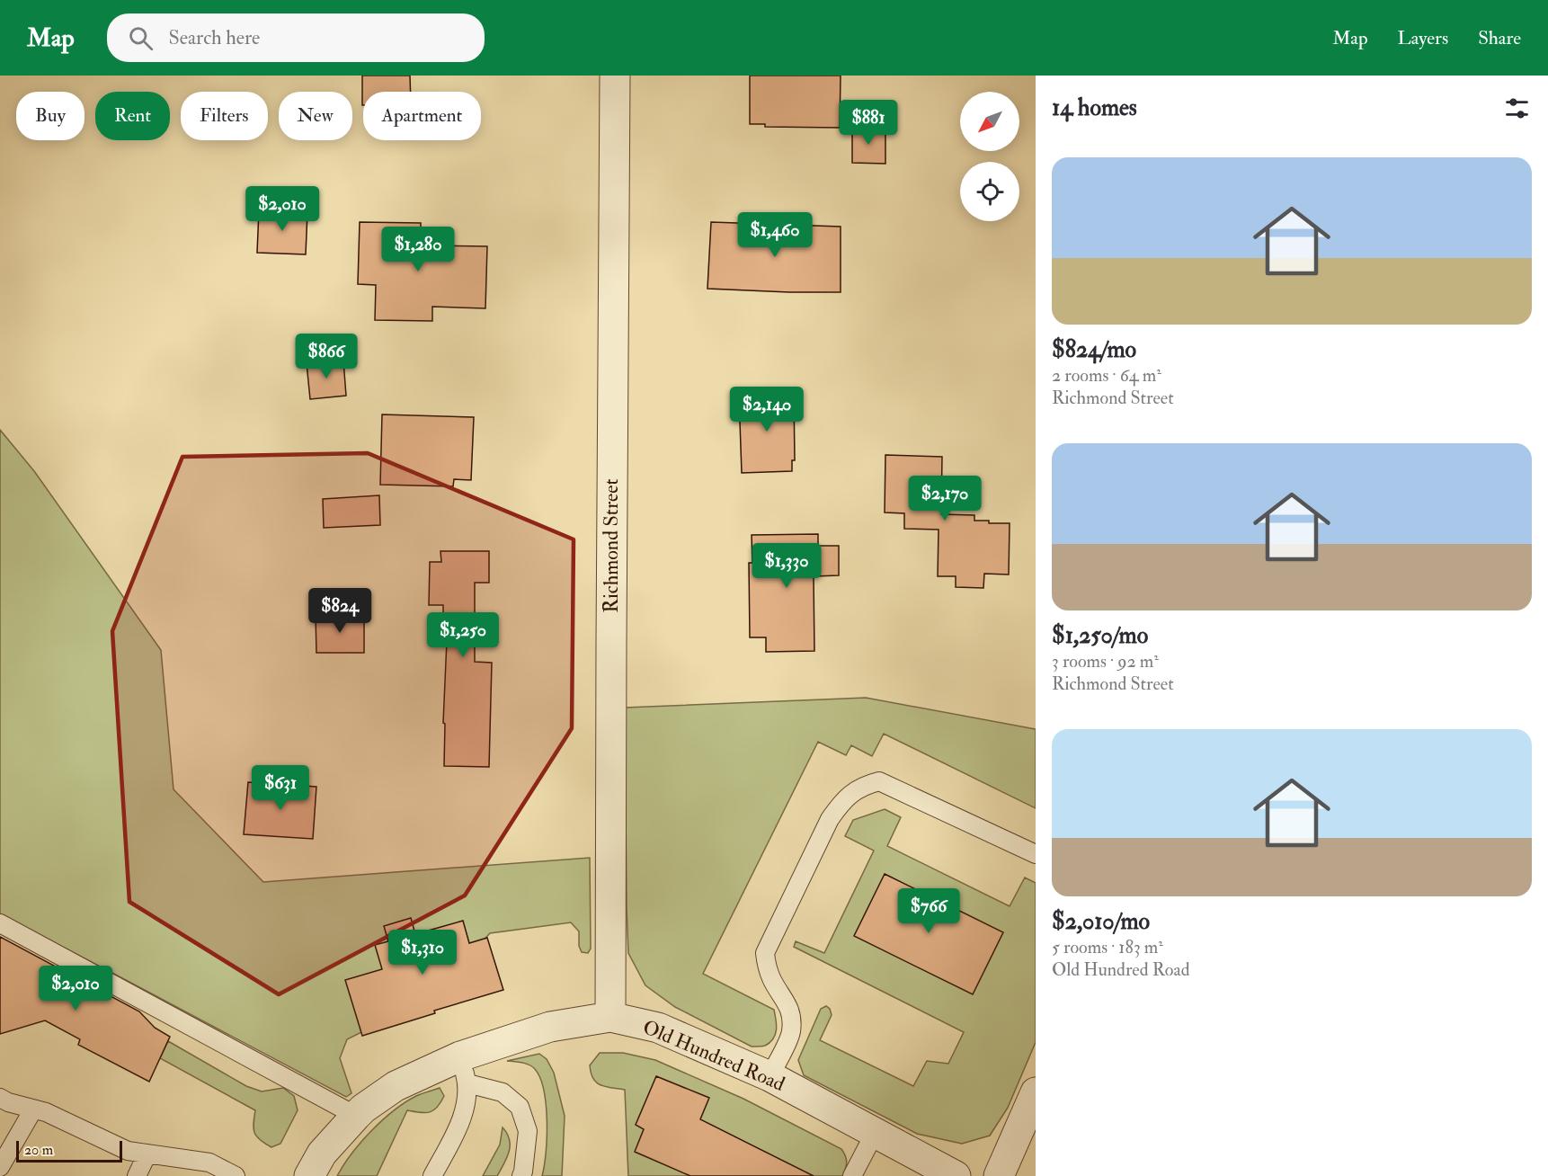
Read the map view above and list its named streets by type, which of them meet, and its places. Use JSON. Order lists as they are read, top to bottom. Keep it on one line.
{"streets":{"street":["Richmond Street","Old Hundred Road"]},"crossings":[["Richmond Street","Old Hundred Road"]],"scale_bar":"20 m","north":"bottom left","page":{"header":"Map","search":"Search here","nav":["Map","Layers","Share"],"heading":"14 homes","chip":["Buy","Rent","Filters","New","Apartment"],"price":["$881","$2,010","$1,460","$1,280","$866","$2,140","$2,170","$1,330","$824","$1,250","$631","$766","$1,310","$2,010"],"list":[{"name":"$824/mo","note":"2 rooms · 64 m² · Richmond Street"},{"name":"$1,250/mo","note":"3 rooms · 92 m² · Richmond Street"},{"name":"$2,010/mo","note":"5 rooms · 183 m² · Old Hundred Road"}],"scale":"20 m"}}
